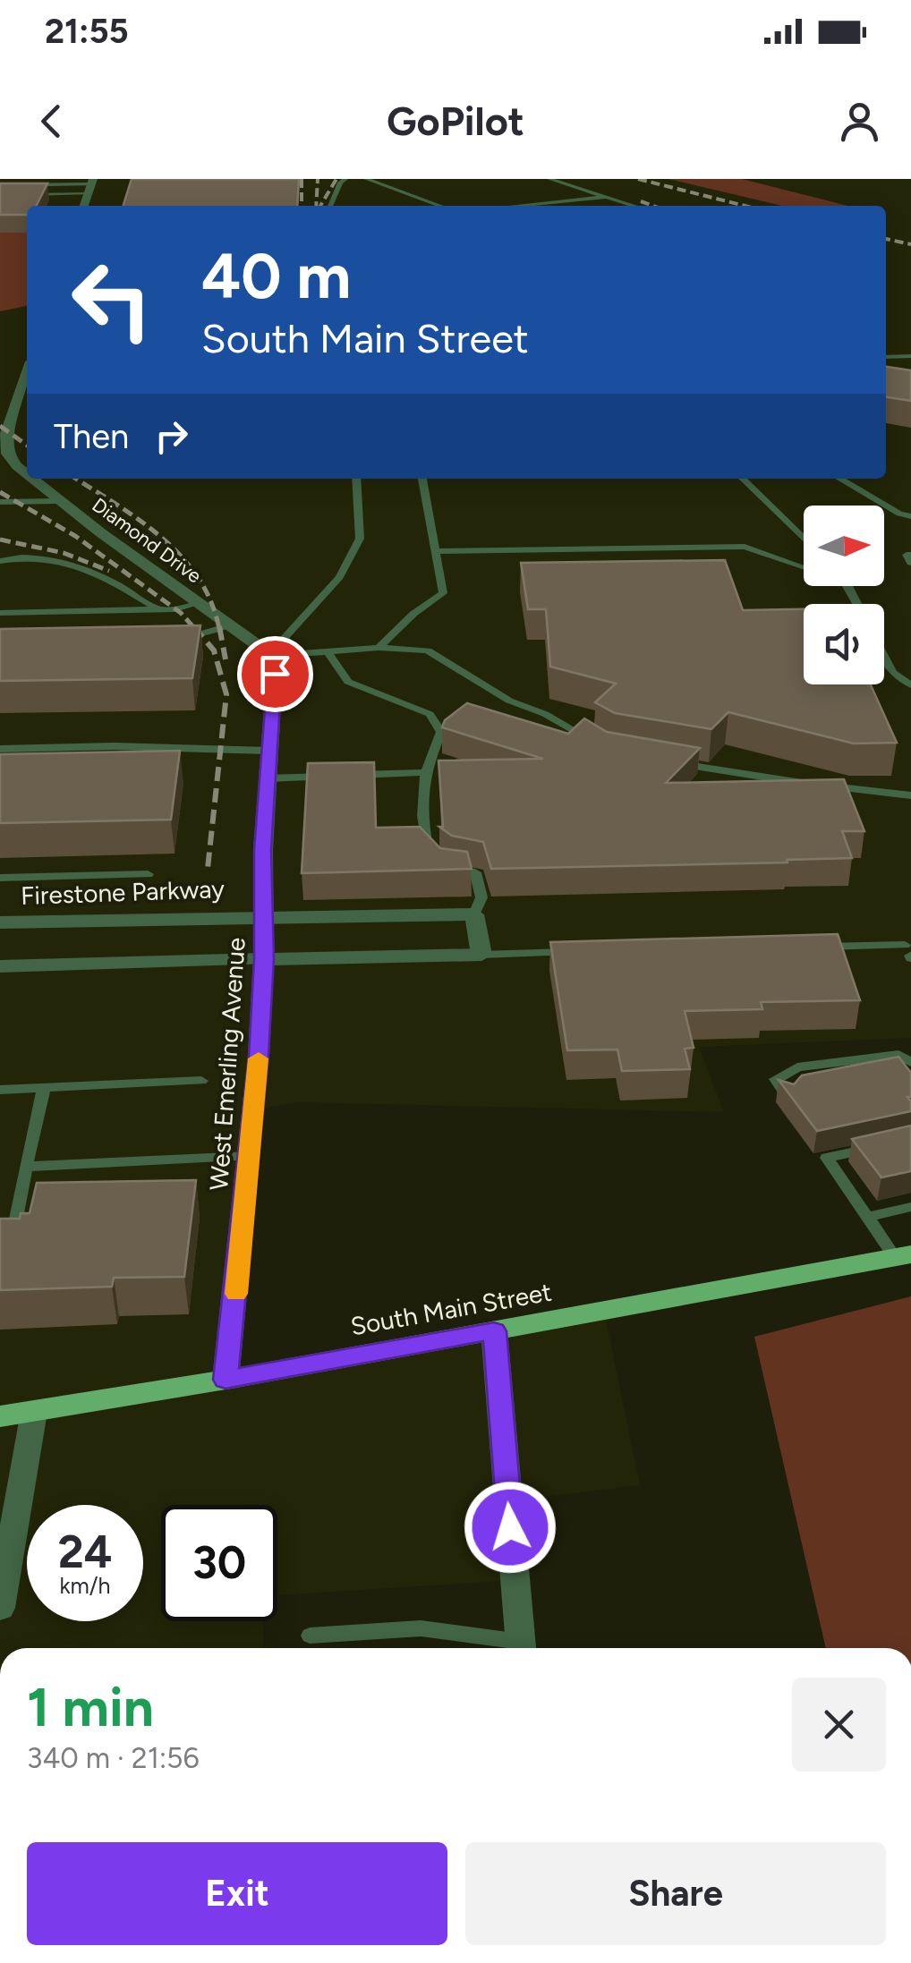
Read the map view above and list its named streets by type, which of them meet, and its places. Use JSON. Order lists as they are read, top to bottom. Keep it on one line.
{"streets":{"main road":["South Main Street"],"street":["Diamond Drive","Firestone Parkway","West Emerling Avenue"]},"crossings":[["Firestone Parkway","West Emerling Avenue"],["West Emerling Avenue","South Main Street"]],"north":"right","page":{"status":"21:55","header":"GoPilot","turn":["40 m","South Main Street"],"then":"Then","speed":"24 km/h","limit":"30","heading":["1 min","340 m · 21:56"],"buttons":["Exit","Share"]}}
